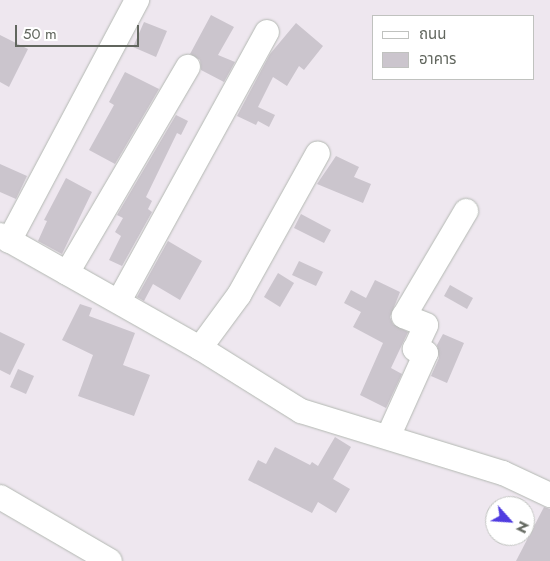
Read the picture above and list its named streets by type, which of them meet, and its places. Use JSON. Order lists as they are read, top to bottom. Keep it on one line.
{"legend":["ถนน","อาคาร"],"scale_bar":"50 m","north":"bottom right"}
